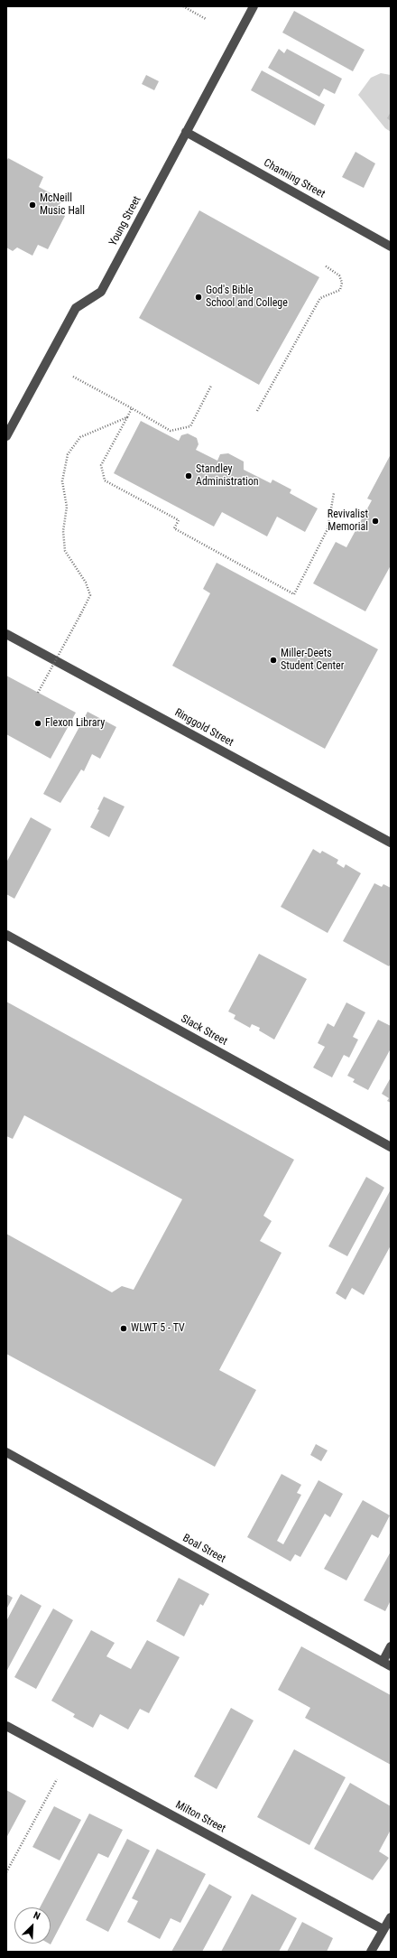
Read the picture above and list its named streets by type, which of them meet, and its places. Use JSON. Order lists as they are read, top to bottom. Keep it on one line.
{"streets":{"street":["Channing Street","Young Street","Ringgold Street","Slack Street","Boal Street","Milton Street"]},"crossings":[["Channing Street","Young Street"]],"places":["McNeill Music Hall","God's Bible School and College","Standley Administration","Revivalist Memorial","Miller-Deets Student Center","Flexon Library","WLWT 5 - TV"],"north":"top right"}
